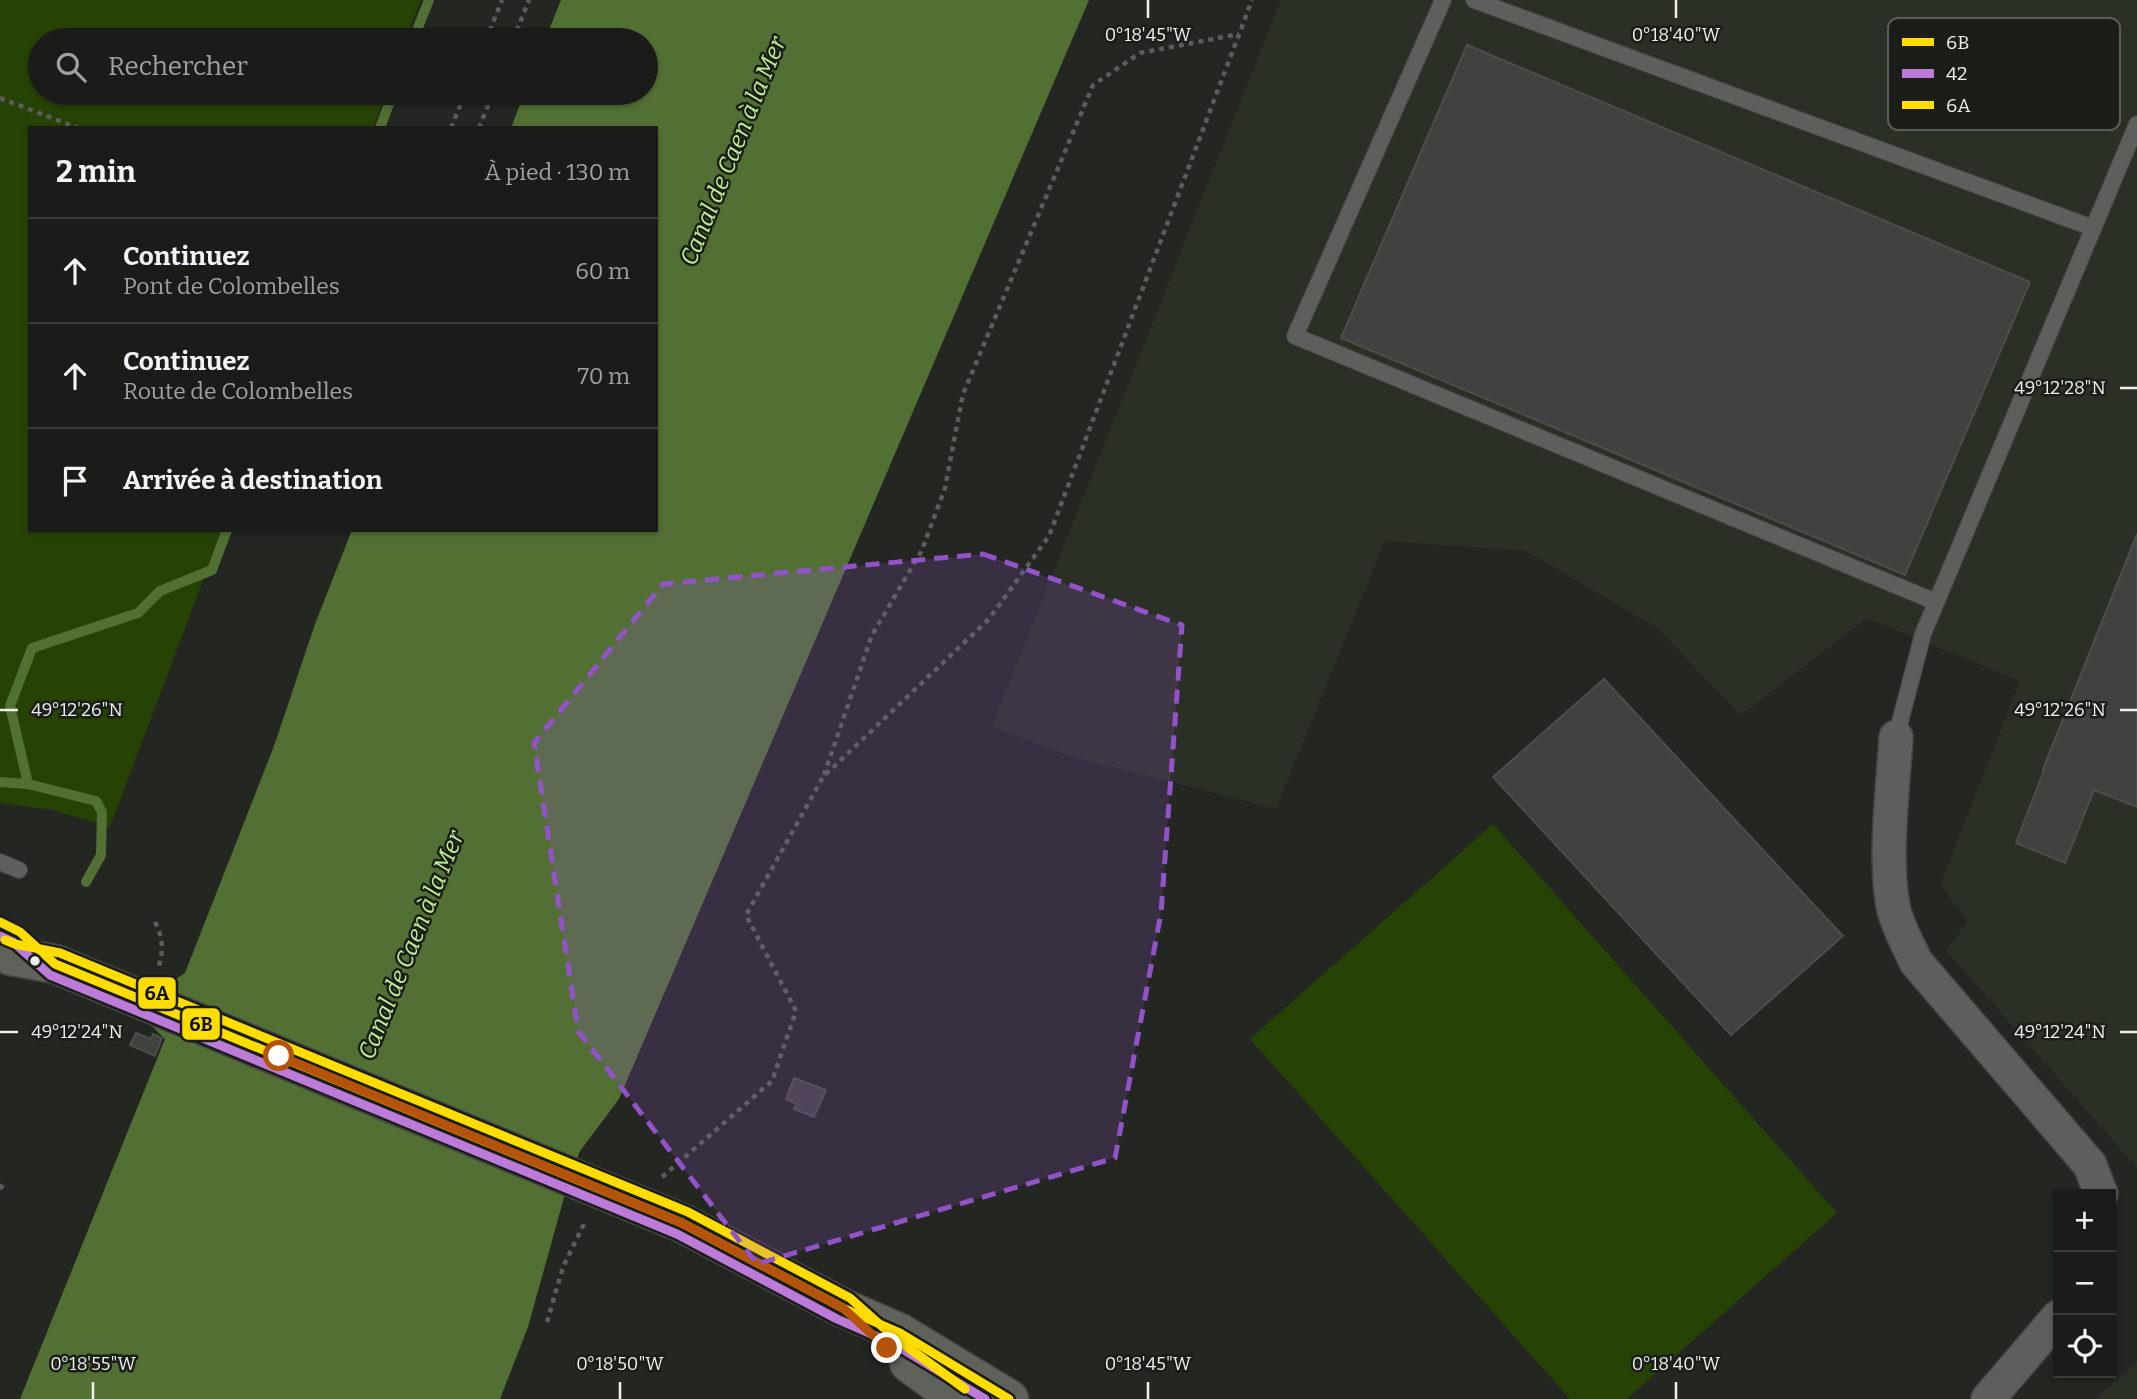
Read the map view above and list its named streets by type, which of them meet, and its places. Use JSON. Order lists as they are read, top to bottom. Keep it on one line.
{"water":["Canal de Caen à la Mer"],"lines":["transit line 6B","transit line 42","transit line 6A"],"legend":["6B","42","6A"],"page":{"search":"Rechercher","heading":["2 min","À pied · 130 m"],"list":[["Continuez","Pont de Colombelles","60 m"],["Continuez","Route de Colombelles","70 m"],"Arrivée à destination"],"map_buttons":["+","−"]},"coordinates":["0°18'45\"W","0°18'40\"W","49°12'28\"N","49°12'26\"N","49°12'24\"N","0°18'55\"W","0°18'50\"W"]}
